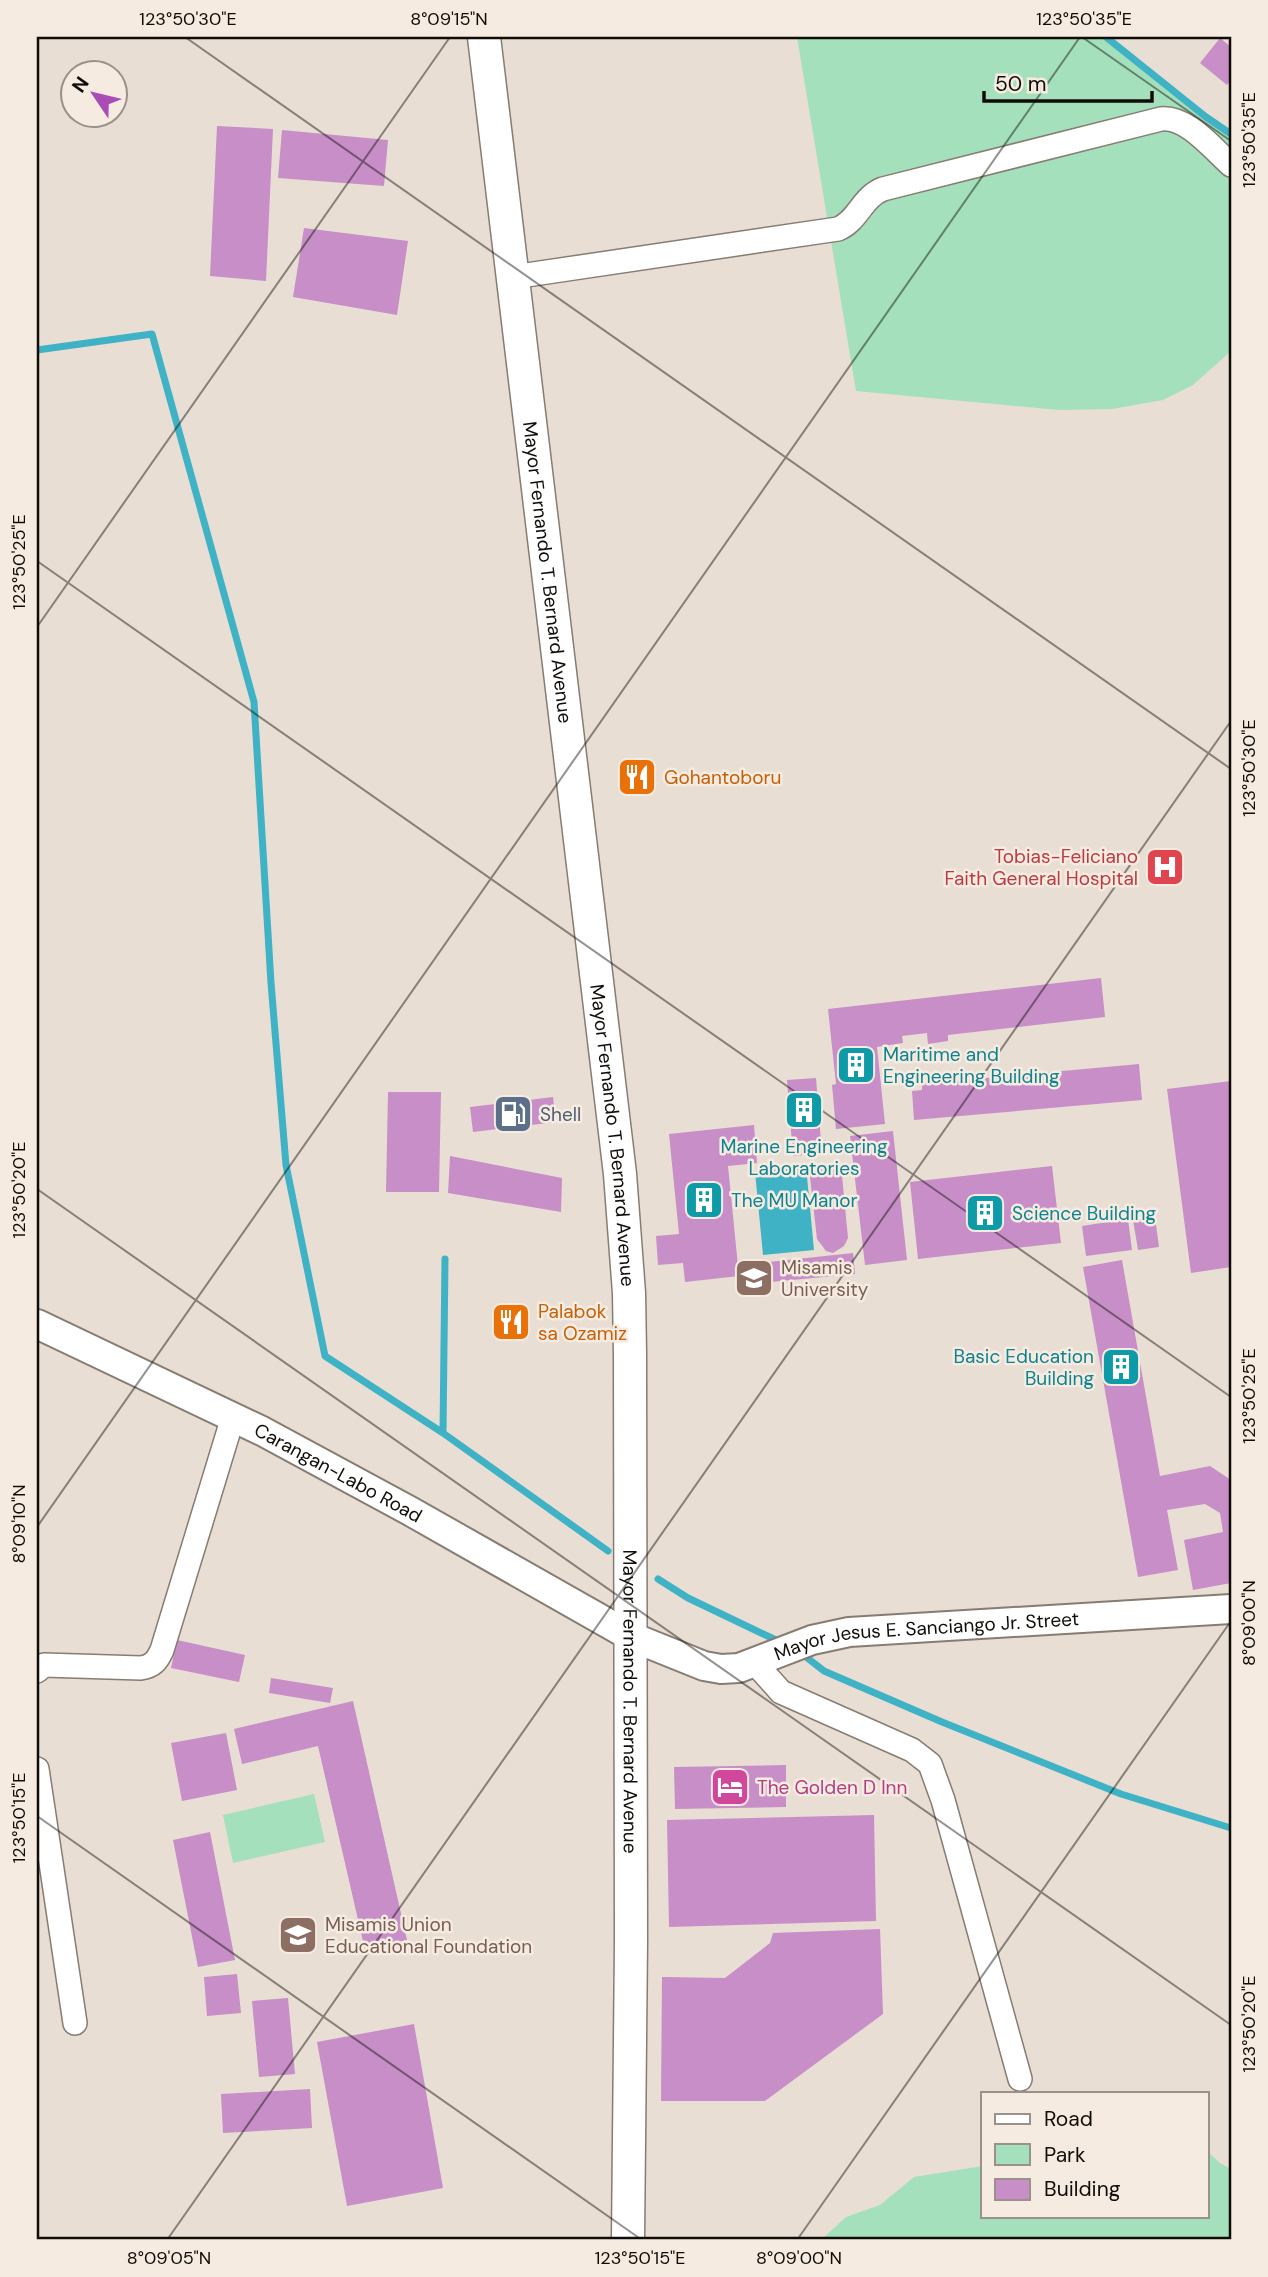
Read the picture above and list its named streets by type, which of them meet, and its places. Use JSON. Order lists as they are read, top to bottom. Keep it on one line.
{"streets":{"main road":["Mayor Fernando T. Bernard Avenue"],"street":["Carangan-Labo Road","Mayor Jesus E. Sanciango Jr. Street"]},"crossings":[["Mayor Fernando T. Bernard Avenue","Carangan-Labo Road"],["Mayor Fernando T. Bernard Avenue","Mayor Jesus E. Sanciango Jr. Street"],["Carangan-Labo Road","Mayor Jesus E. Sanciango Jr. Street"]],"places":{"restaurant":["Gohantoboru","Palabok sa Ozamiz"],"hospital":["Tobias-Feliciano Faith General Hospital"],"building":["Maritime and Engineering Building","Marine Engineering Laboratories","The MU Manor","Science Building","Basic Education Building"],"fuel station":["Shell"],"school or university":["Misamis University","Misamis Union Educational Foundation"],"hotel":["The Golden D Inn"]},"legend":["Road","Park","Building"],"scale_bar":"50 m","north":"top left","coordinates":["123°50'30\"E","8°09'15\"N","123°50'35\"E","123°50'25\"E","123°50'20\"E","8°09'10\"N","8°09'00\"N","123°50'15\"E","8°09'05\"N"]}
